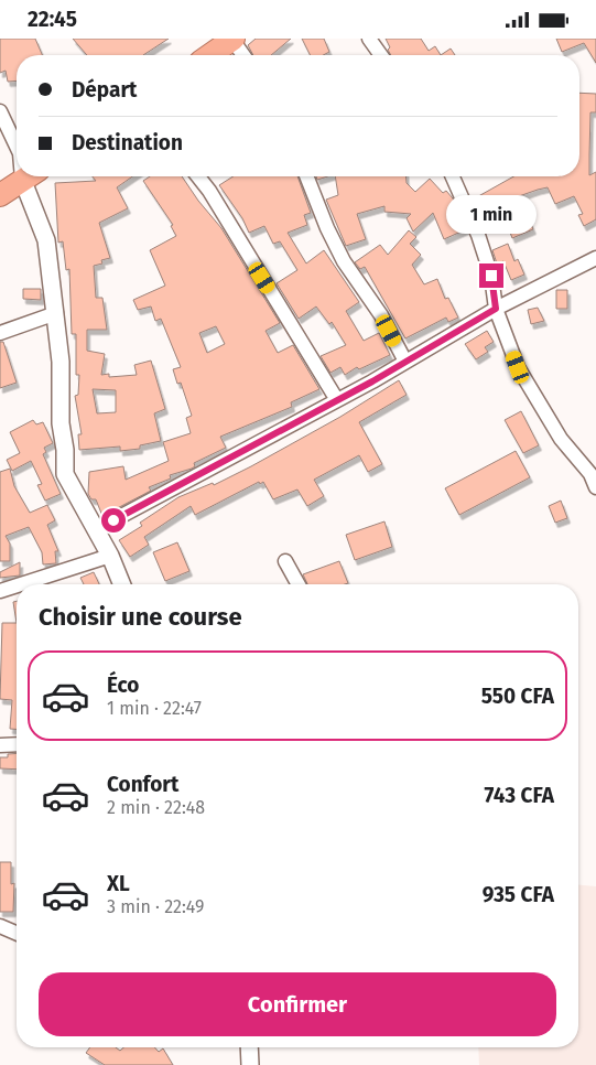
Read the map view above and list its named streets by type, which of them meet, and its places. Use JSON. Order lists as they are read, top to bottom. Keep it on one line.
{"page":{"status":"22:45","banner":["Départ","Destination"],"bubble":"1 min","heading":"Choisir une course","list":[{"name":"Éco","note":"1 min · 22:47","value":"550 CFA"},{"name":"Confort","note":"2 min · 22:48","value":"743 CFA"},{"name":"XL","note":"3 min · 22:49","value":"935 CFA"}],"buttons":"Confirmer"}}
